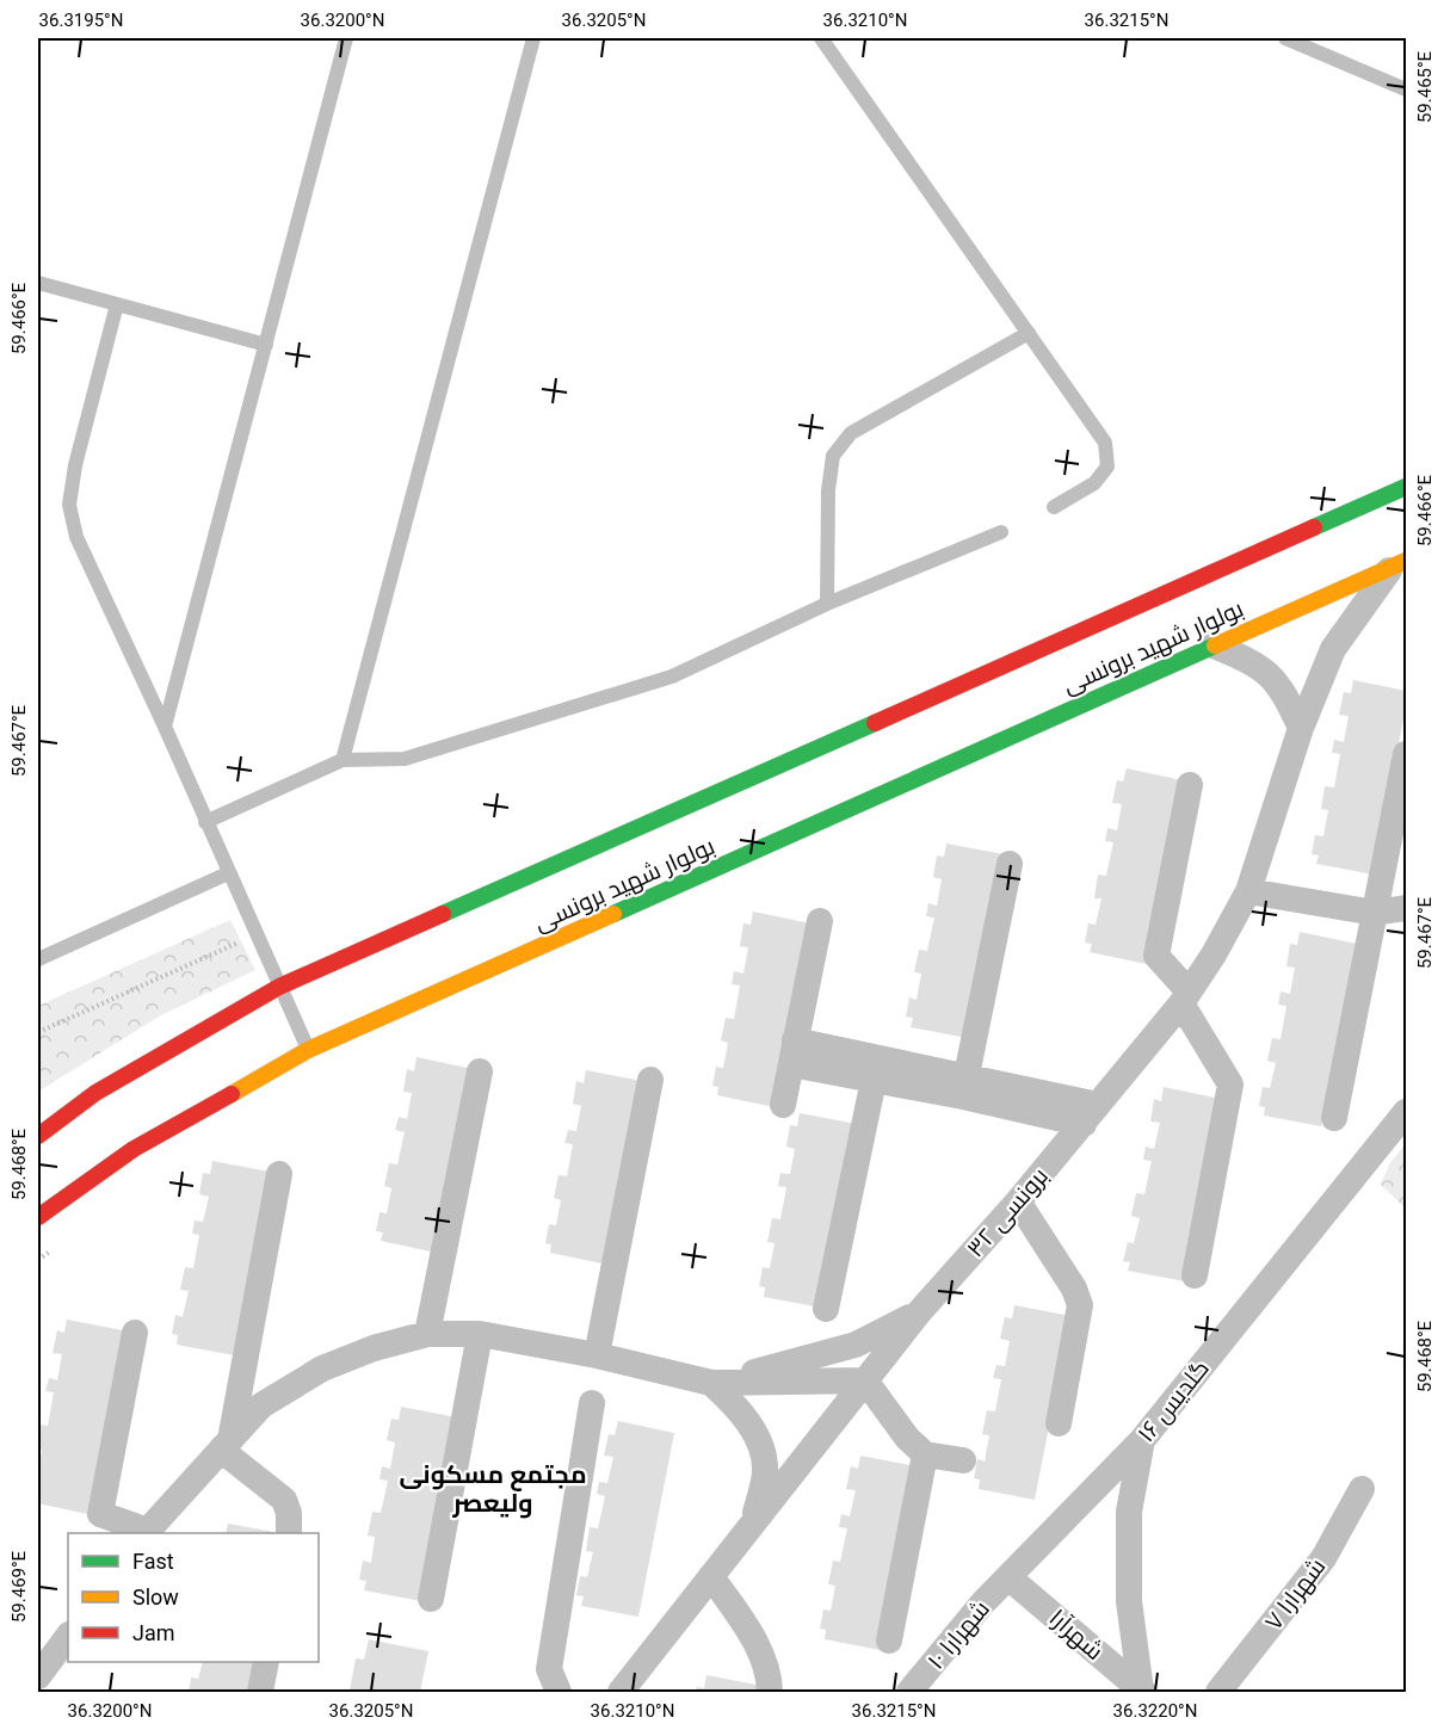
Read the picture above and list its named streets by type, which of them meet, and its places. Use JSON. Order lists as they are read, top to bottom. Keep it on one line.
{"streets":{"main road":["بولوار شهید برونسی"],"street":["برونسی ۳۲","گلدیس ۱۶","شهرارا ۷","شهرارا ۱۰","شهرآرا"]},"crossings":[["بولوار شهید برونسی","برونسی ۳۲"],["گلدیس ۱۶","شهرارا ۱۰"],["گلدیس ۱۶","شهرآرا"],["شهرارا ۱۰","شهرآرا"]],"districts":["مجتمع مسکونی ولیعصر"],"legend":["Fast","Slow","Jam"],"coordinates":["36.3195°N","36.3200°N","36.3205°N","36.3210°N","36.3215°N","59.465°E","59.466°E","59.467°E","59.468°E","59.469°E","36.3220°N"]}
